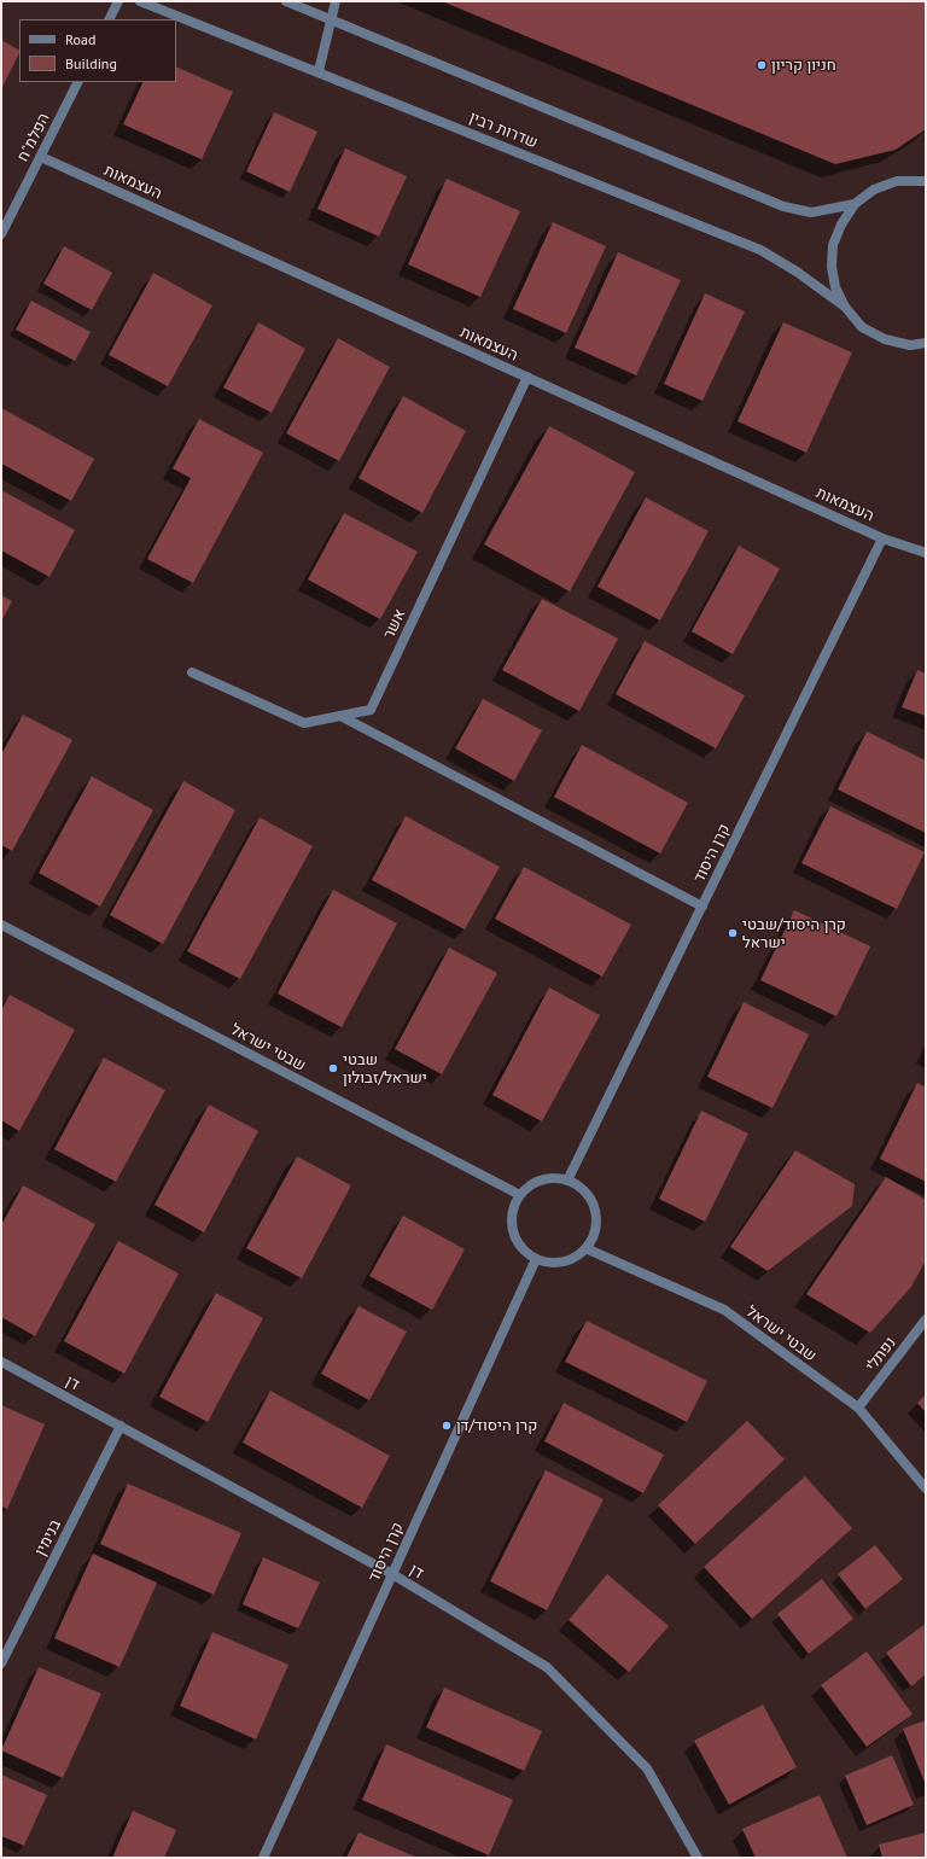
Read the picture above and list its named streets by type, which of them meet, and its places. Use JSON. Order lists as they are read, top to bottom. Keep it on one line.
{"streets":{"street":["שדרות רבין","הפלמ\"ח","העצמאות","אשר","קרן היסוד","שבטי ישראל","נפתלי","דן","בנימין"]},"crossings":[["הפלמ\"ח","העצמאות"],["העצמאות","אשר"],["העצמאות","קרן היסוד"],["קרן היסוד","שבטי ישראל"],["קרן היסוד","דן"],["שבטי ישראל","נפתלי"],["דן","בנימין"]],"places":["חניון קריון","קרן היסוד/שבטי ישראל","שבטי ישראל/זבולון","קרן היסוד/דן"],"legend":["Road","Building"]}
